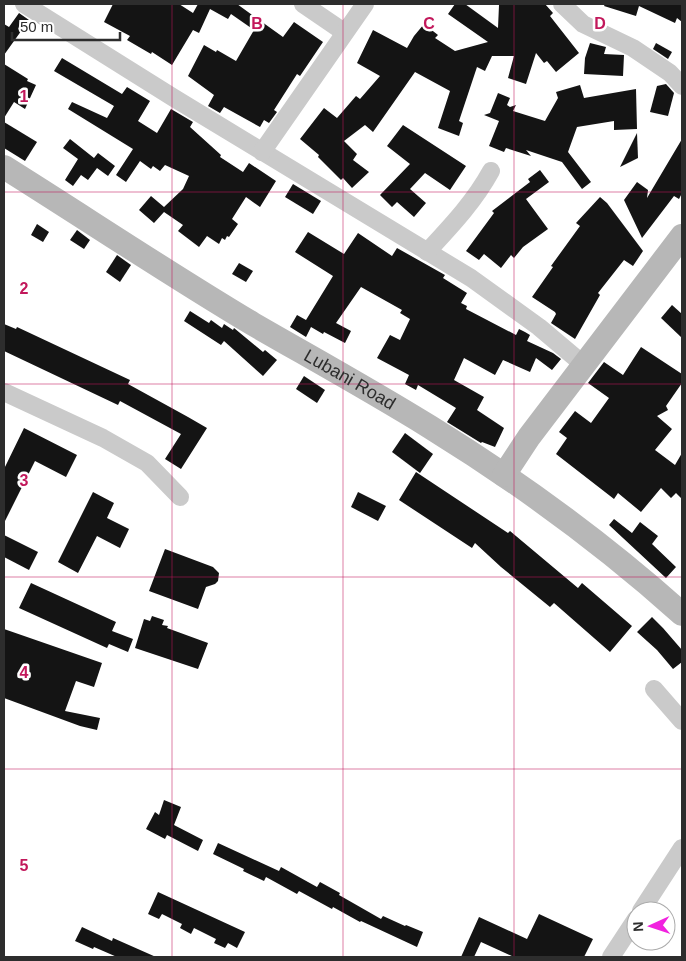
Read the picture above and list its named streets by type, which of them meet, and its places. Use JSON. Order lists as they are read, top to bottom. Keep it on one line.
{"streets":{"street":["Lubani Road"]},"scale_bar":"50 m","north":"left","grid":{"columns":["B","C","D"],"rows":["1","2","3","4","5"]}}
